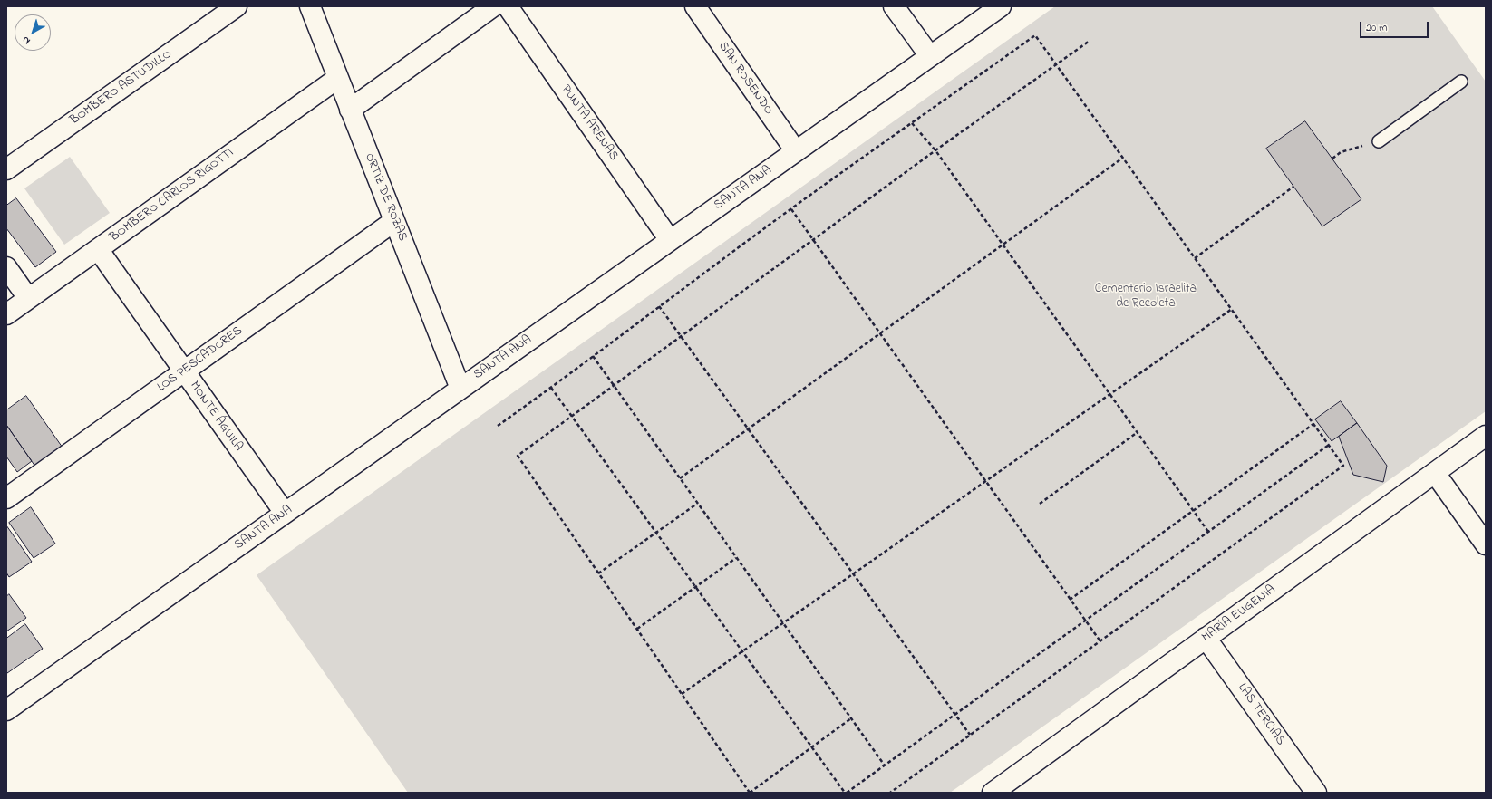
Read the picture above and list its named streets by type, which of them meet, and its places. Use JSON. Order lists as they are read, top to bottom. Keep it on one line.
{"streets":{"street":["SAN ROSENDO","BOMBERO ASTUDILLO","PUNTA ARENAS","SANTA ANA","BOMBERO CARLOS RIGOTTI","ORTIZ DE ROZAS","LOS PESCADORES","MONTE ÁGUILA","MARÍA EUGENIA","LAS TERCIAS"]},"crossings":[["SAN ROSENDO","SANTA ANA"],["PUNTA ARENAS","SANTA ANA"],["SANTA ANA","ORTIZ DE ROZAS"],["SANTA ANA","MONTE ÁGUILA"],["BOMBERO CARLOS RIGOTTI","ORTIZ DE ROZAS"],["BOMBERO CARLOS RIGOTTI","MONTE ÁGUILA"],["ORTIZ DE ROZAS","LOS PESCADORES"],["LOS PESCADORES","MONTE ÁGUILA"],["MARÍA EUGENIA","LAS TERCIAS"]],"parks":["Cementerio Israelita de Recoleta"],"scale_bar":"20 m","north":"bottom left"}
